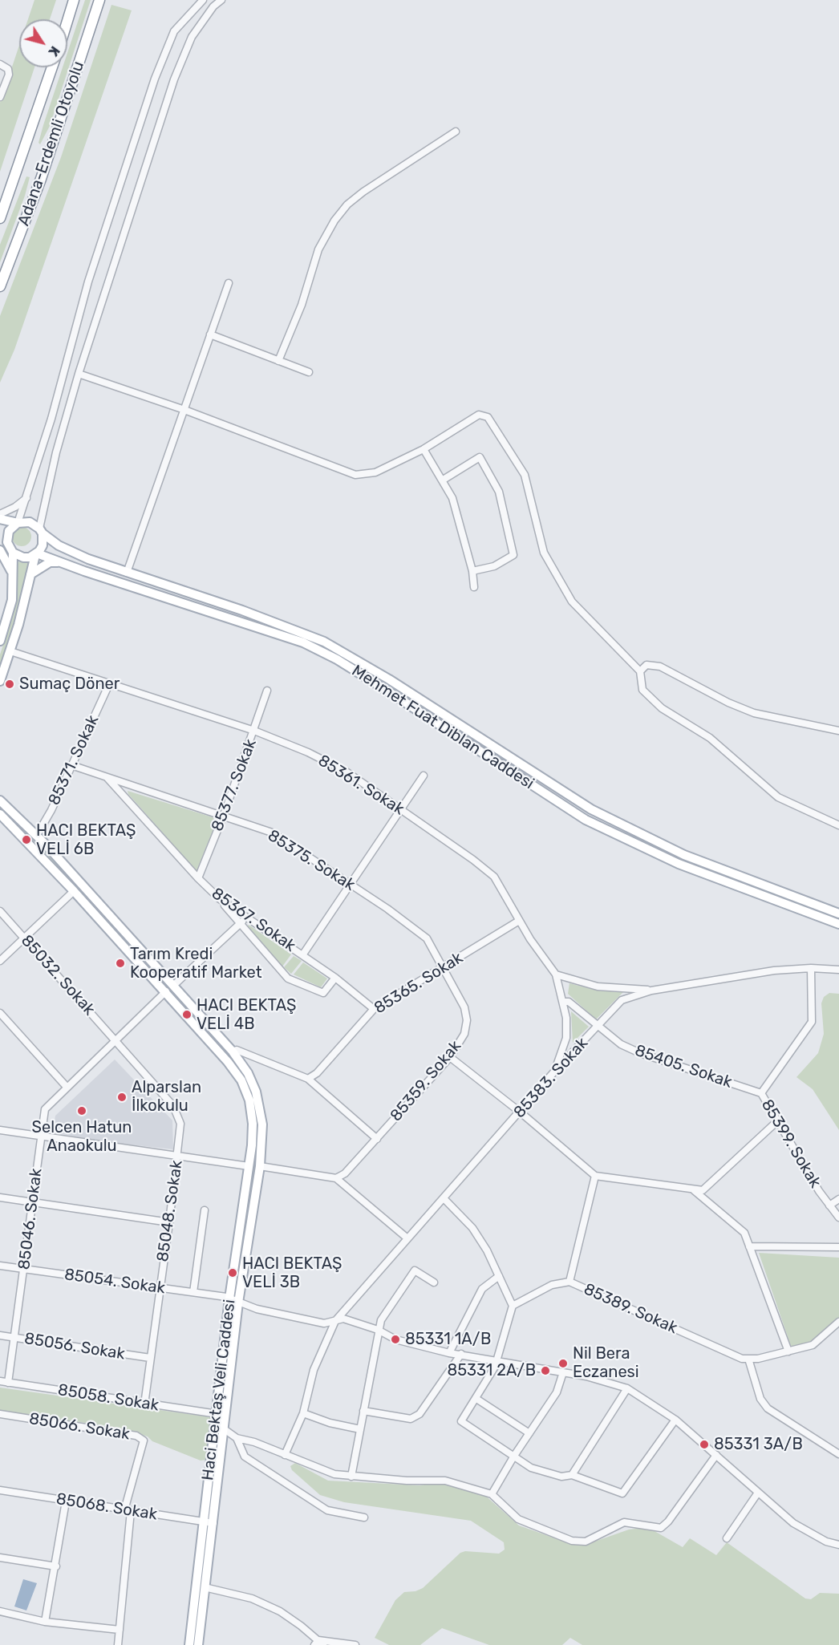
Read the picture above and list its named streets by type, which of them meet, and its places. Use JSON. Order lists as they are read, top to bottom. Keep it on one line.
{"streets":{"highway":["Adana-Erdemli Otoyolu"],"main road":["Mehmet Fuat Diblan Caddesi","Haci Bektaş Veli Caddesi"],"street":["85371. Sokak","85377. Sokak","85361. Sokak","85375. Sokak","85367. Sokak","85032. Sokak","85365. Sokak","85405. Sokak","85383. Sokak","85359. Sokak","85399. Sokak","85048. Sokak","85046. Sokak","85054. Sokak","85389. Sokak","85056. Sokak","85058. Sokak","85066. Sokak","85068. Sokak"]},"crossings":[["85371. Sokak","85361. Sokak"],["85371. Sokak","85375. Sokak"],["85371. Sokak","Haci Bektaş Veli Caddesi"],["85377. Sokak","85361. Sokak"],["85377. Sokak","85375. Sokak"],["85377. Sokak","85367. Sokak"],["85361. Sokak","85365. Sokak"],["85361. Sokak","85405. Sokak"],["85361. Sokak","85383. Sokak"],["85375. Sokak","85367. Sokak"],["85375. Sokak","85365. Sokak"],["85375. Sokak","85359. Sokak"],["85367. Sokak","85365. Sokak"],["85032. Sokak","85048. Sokak"],["85032. Sokak","85046. Sokak"],["85365. Sokak","85359. Sokak"],["85405. Sokak","85383. Sokak"],["85405. Sokak","85399. Sokak"],["85383. Sokak","85054. Sokak"],["85048. Sokak","85046. Sokak"],["85048. Sokak","85054. Sokak"],["85048. Sokak","85056. Sokak"],["85048. Sokak","85058. Sokak"],["85046. Sokak","85054. Sokak"],["85046. Sokak","85056. Sokak"],["85046. Sokak","Haci Bektaş Veli Caddesi"],["85046. Sokak","85058. Sokak"],["85054. Sokak","Haci Bektaş Veli Caddesi"],["Haci Bektaş Veli Caddesi","85058. Sokak"],["Haci Bektaş Veli Caddesi","85068. Sokak"],["85066. Sokak","85068. Sokak"]],"places":["Sumaç Döner","HACI BEKTAŞ VELİ 6B","Tarım Kredi Kooperatif Market","HACI BEKTAŞ VELİ 4B","Alparslan İlkokulu","Selcen Hatun Anaokulu","HACI BEKTAŞ VELİ 3B","85331 1A/B","Nil Bera Eczanesi","85331 2A/B","85331 3A/B"],"north":"bottom right"}
